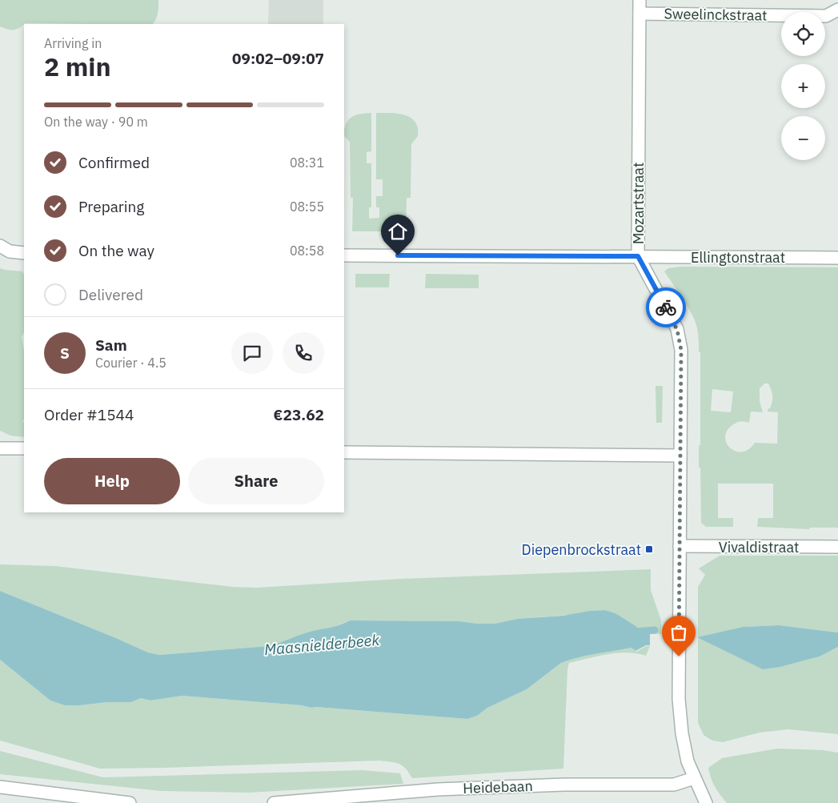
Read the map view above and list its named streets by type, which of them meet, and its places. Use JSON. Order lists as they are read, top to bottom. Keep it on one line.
{"streets":{"street":["Sweelinckstraat","Mozartstraat","Ellingtonstraat","Vivaldistraat","Heidebaan"]},"crossings":[["Sweelinckstraat","Mozartstraat"],["Mozartstraat","Ellingtonstraat"],["Mozartstraat","Vivaldistraat"],["Mozartstraat","Heidebaan"]],"water":["Maasnielderbeek"],"places":{"transit":["Diepenbrockstraat"]},"page":{"map_buttons":["+","−"],"heading":["2 min","Arriving in","09:02–09:07"],"panel":["Sam","Courier · 4.5","Order #1544","€23.62"],"bar":"On the way · 90 m","list":[["Confirmed","08:31"],["Preparing","08:55"],["On the way","08:58"],"Delivered"],"round":"S","buttons":["Help","Share"]}}
